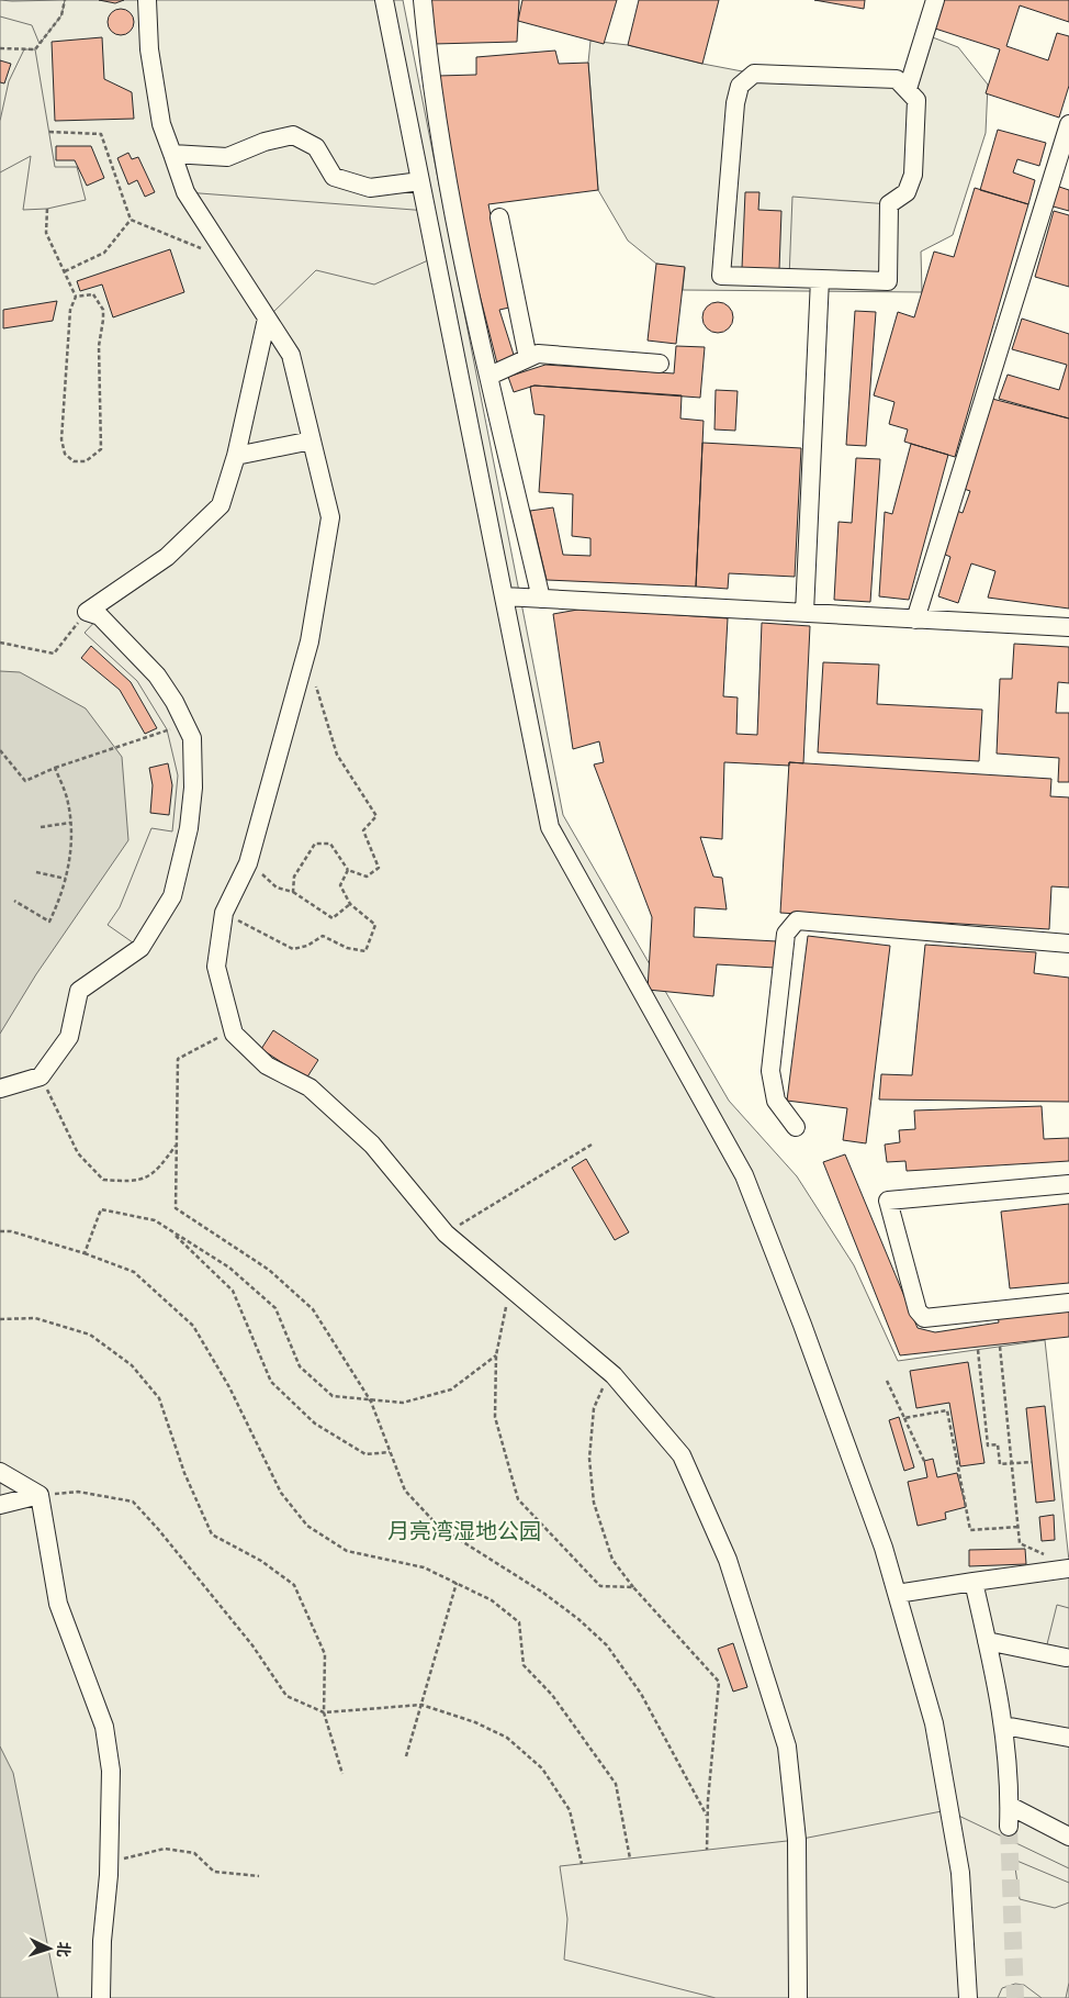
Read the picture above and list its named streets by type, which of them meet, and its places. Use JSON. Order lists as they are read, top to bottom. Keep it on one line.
{"parks":["月亮湾湿地公园"],"north":"right"}
